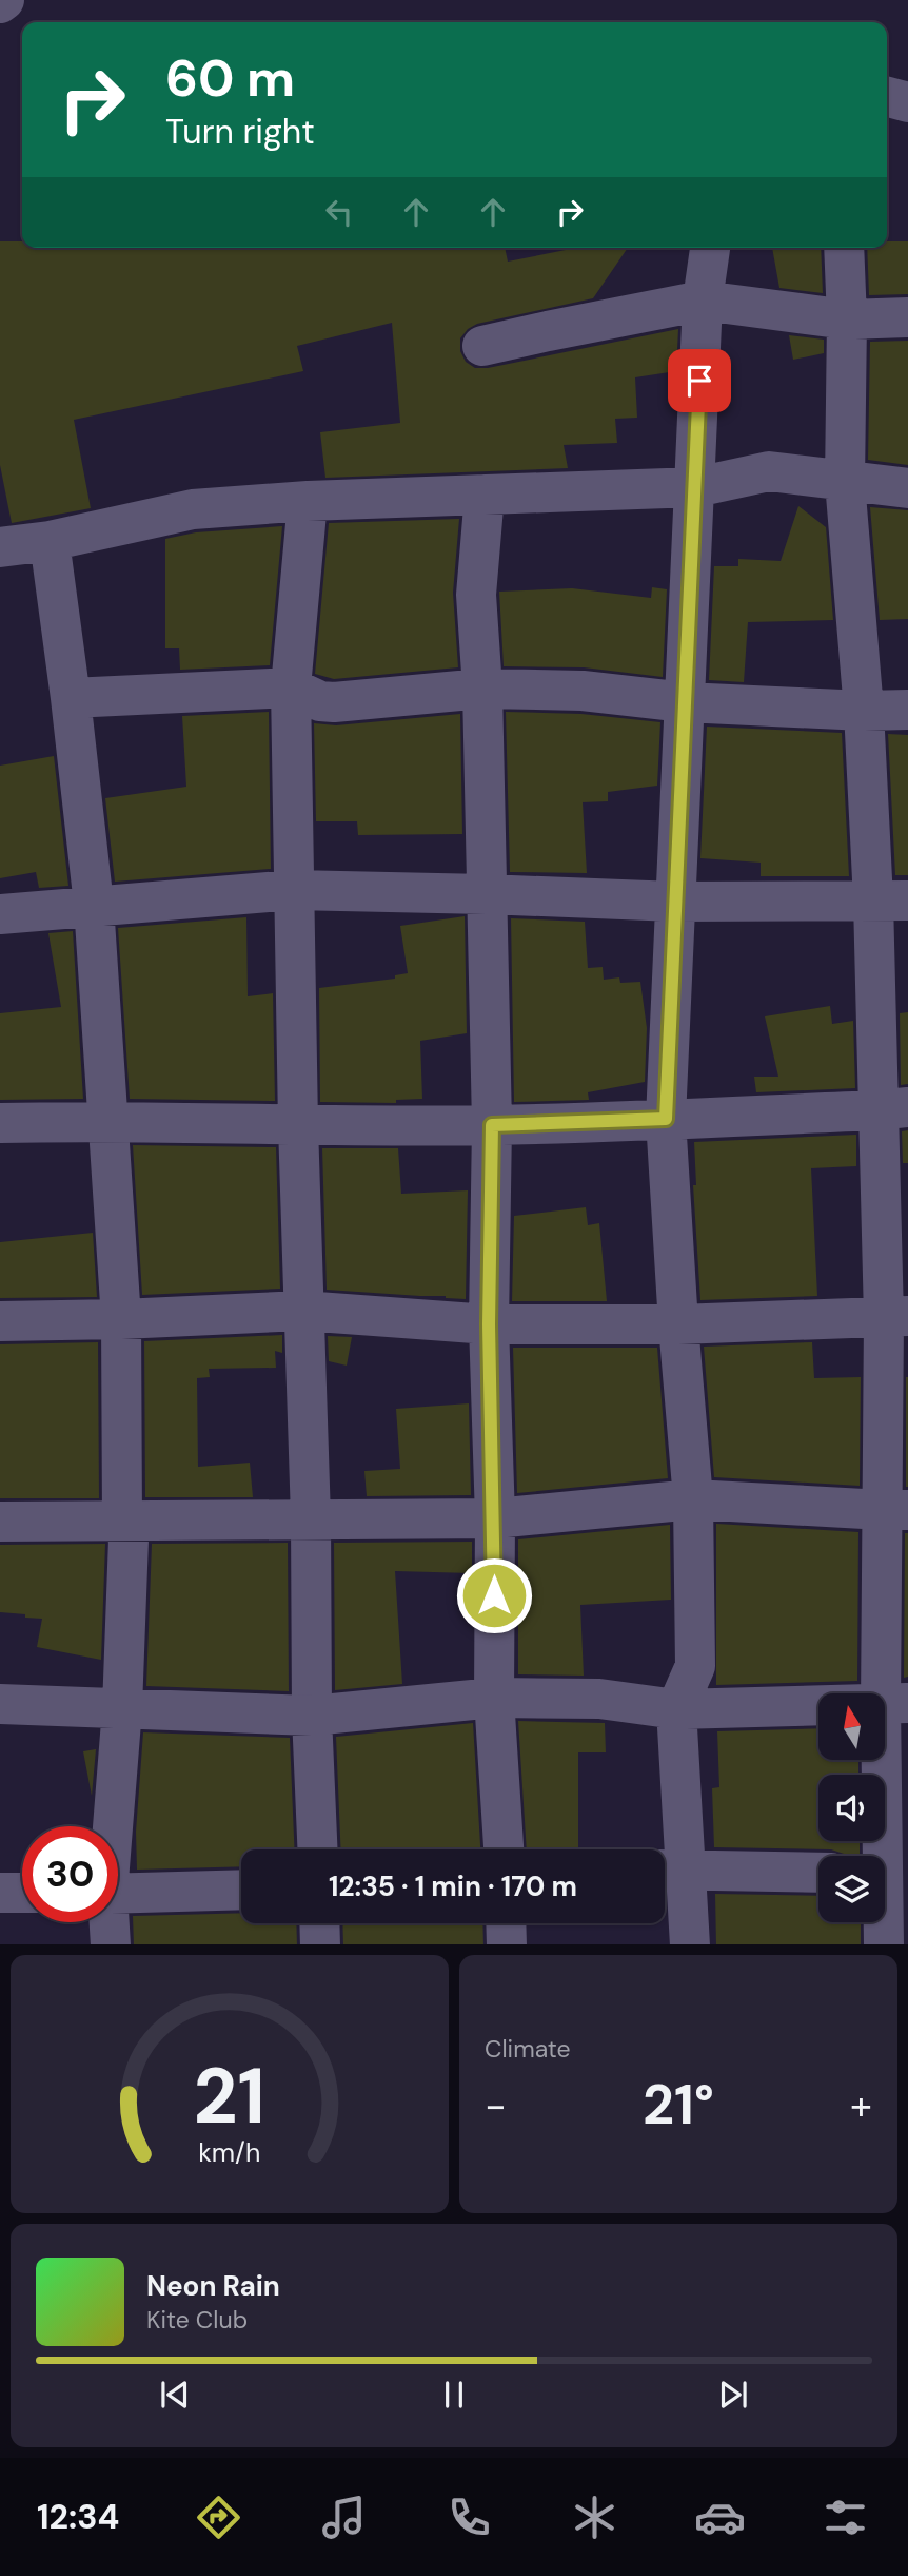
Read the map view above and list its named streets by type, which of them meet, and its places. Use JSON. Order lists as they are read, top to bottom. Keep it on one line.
{"north":"top","page":{"turn":["60 m","Turn right"],"limit":"30","trip":"12:35 · 1 min · 170 m","tile":"Climate","heat":["−","21°","+"],"song":["Neon Rain","Kite Club"],"tabs":"12:34","gauge":["21","km/h"]}}
